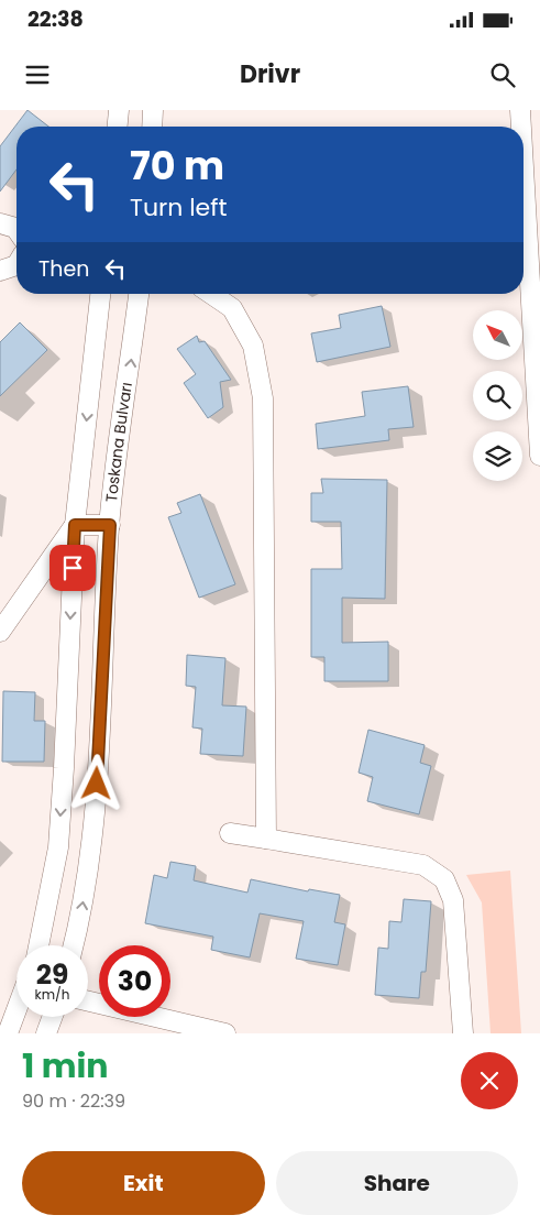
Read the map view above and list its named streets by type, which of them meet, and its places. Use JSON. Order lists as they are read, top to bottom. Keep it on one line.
{"streets":{"street":["Toskana Bulvarı"]},"north":"top left","page":{"status":"22:38","header":"Drivr","turn":["70 m","Turn left"],"then":"Then","speed":"29 km/h","limit":"30","heading":["1 min","90 m · 22:39"],"buttons":["Exit","Share"]}}
